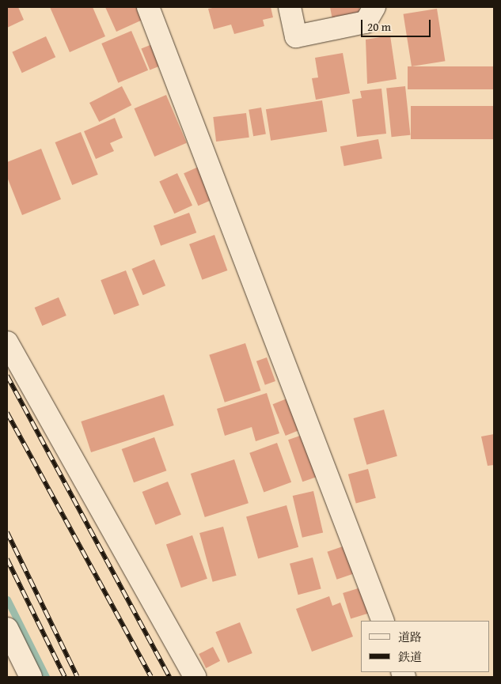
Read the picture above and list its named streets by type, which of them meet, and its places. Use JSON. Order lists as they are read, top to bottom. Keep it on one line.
{"legend":["道路","鉄道"],"scale_bar":"20 m"}
